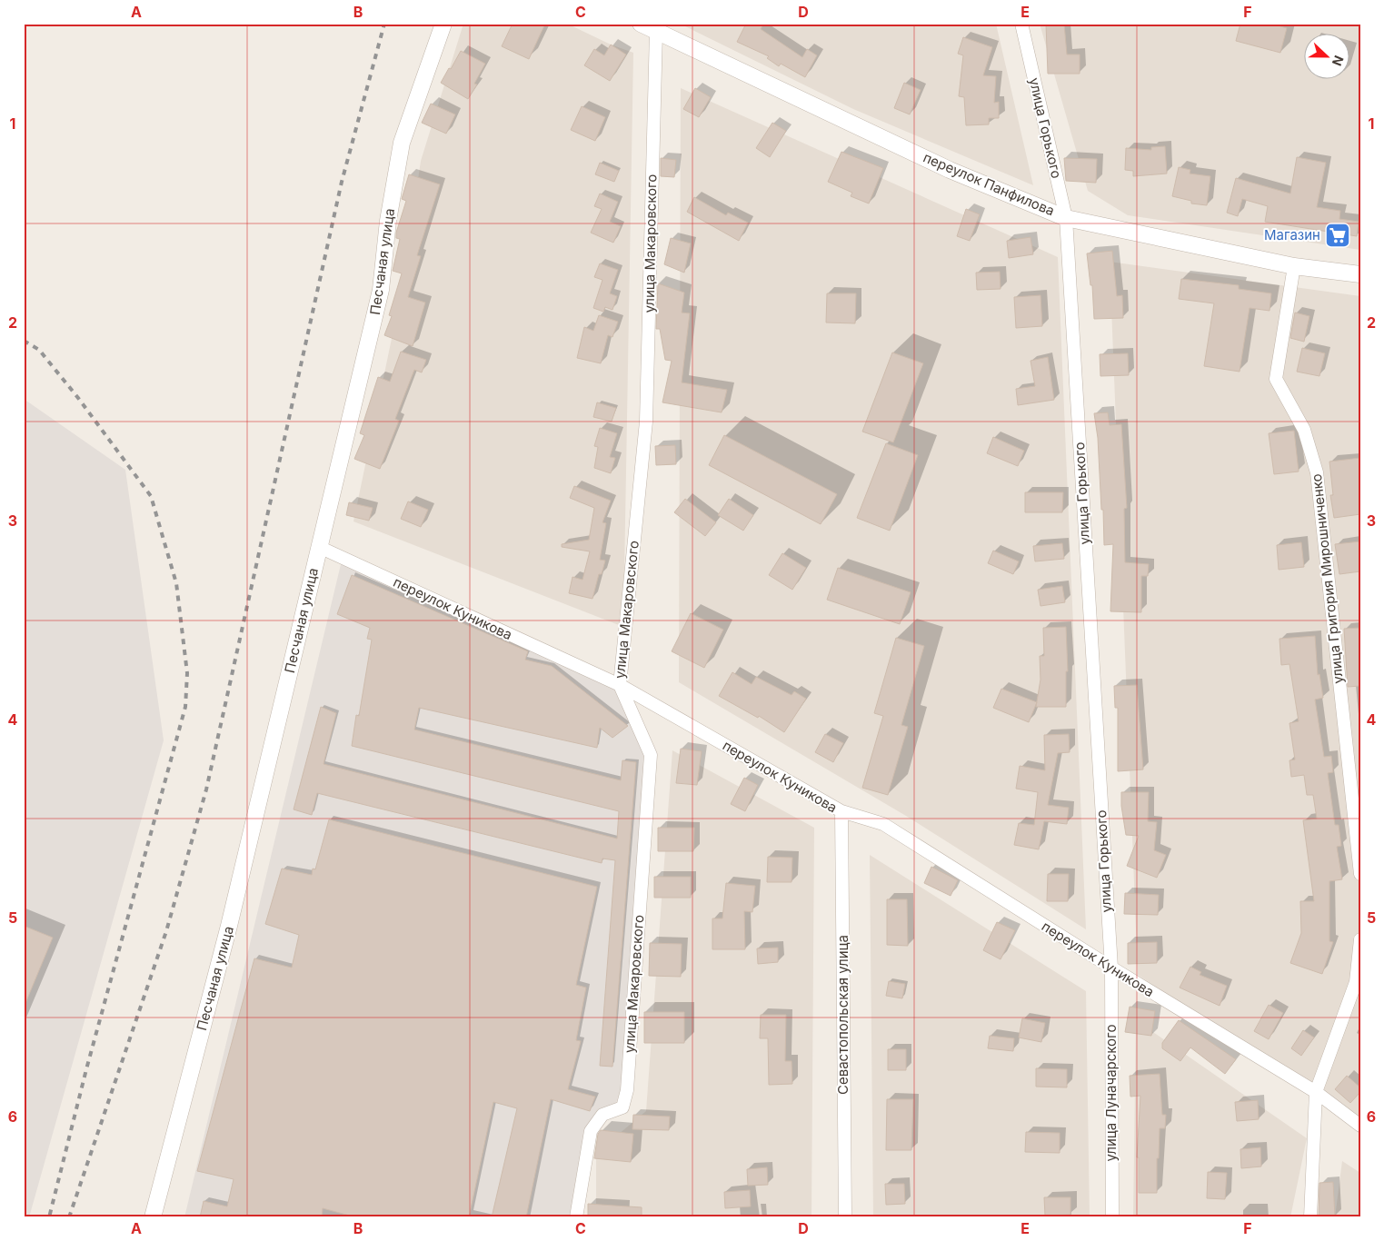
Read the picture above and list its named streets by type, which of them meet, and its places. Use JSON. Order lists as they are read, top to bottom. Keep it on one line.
{"streets":{"street":["улица Горького","переулок Панфилова","улица Макаровского","Песчаная улица","улица Григория Мирошниченко","переулок Куникова","Севастопольская улица","улица Луначарского"]},"crossings":[["улица Горького","переулок Панфилова"],["улица Горького","переулок Куникова"],["улица Горького","улица Луначарского"],["переулок Панфилова","улица Макаровского"],["переулок Панфилова","улица Григория Мирошниченко"],["улица Макаровского","переулок Куникова"],["Песчаная улица","переулок Куникова"],["переулок Куникова","Севастопольская улица"],["переулок Куникова","улица Луначарского"]],"places":{"supermarket":["Магазин"]},"north":"right","grid":{"columns":["A","B","C","D","E","F"],"rows":["1","2","3","4","5","6"]}}
